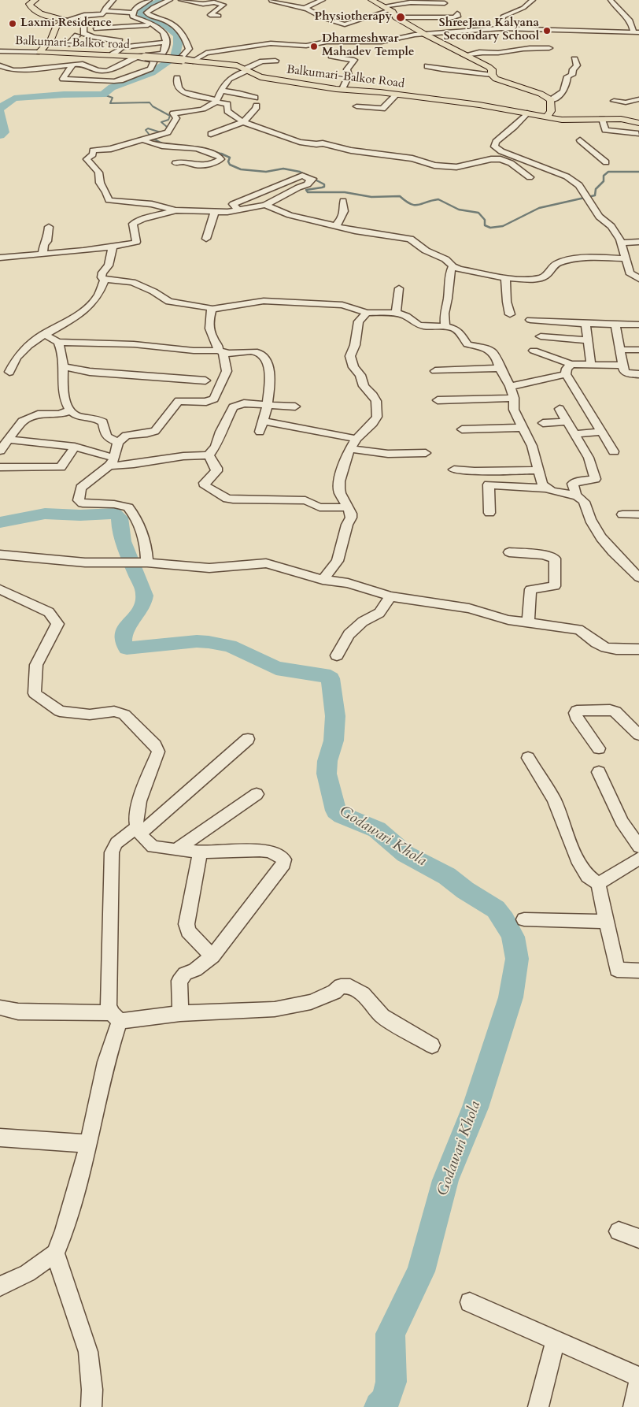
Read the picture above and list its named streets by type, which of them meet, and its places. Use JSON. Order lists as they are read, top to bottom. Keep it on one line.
{"streets":{"main road":["Balkumari-Balkot road","Balkumari-Balkot Road"]},"crossings":[["Balkumari-Balkot road","Balkumari-Balkot Road"]],"water":["Godawari Khola"],"places":["Physiotherapy","Laxmi Residence","ShreeJana Kalyana Secondary School","Dharmeshwar Mahadev Temple"]}
